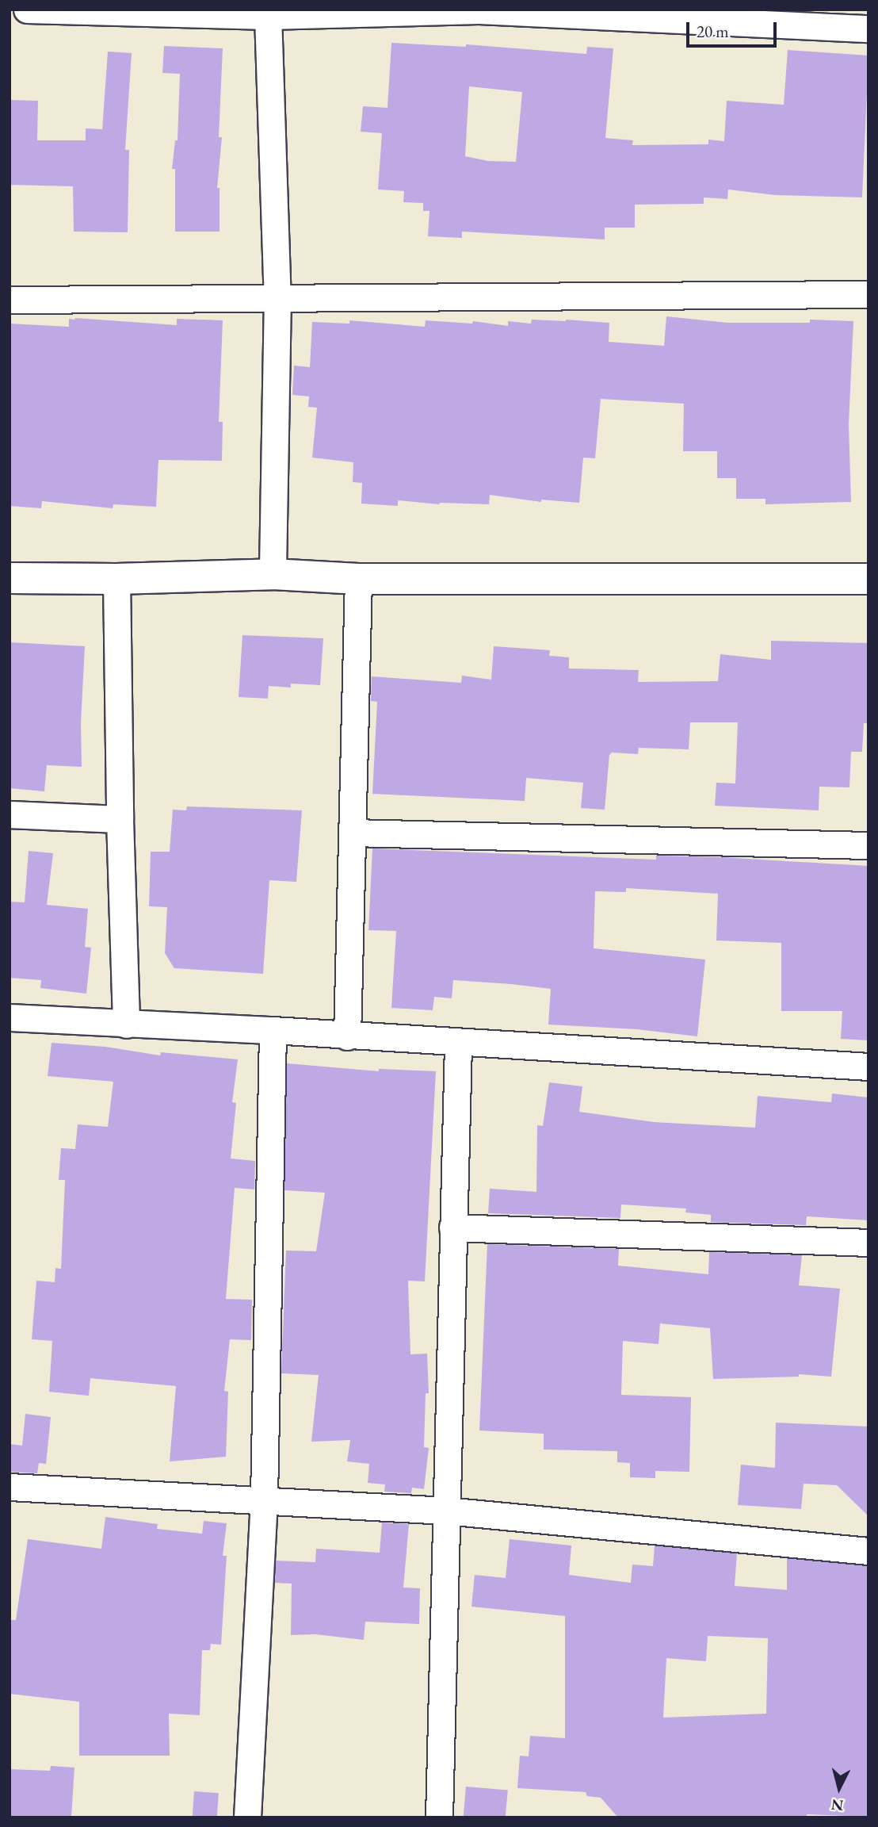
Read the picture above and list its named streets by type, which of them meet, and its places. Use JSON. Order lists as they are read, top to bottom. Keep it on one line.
{"scale_bar":"20 m","north":"bottom"}
